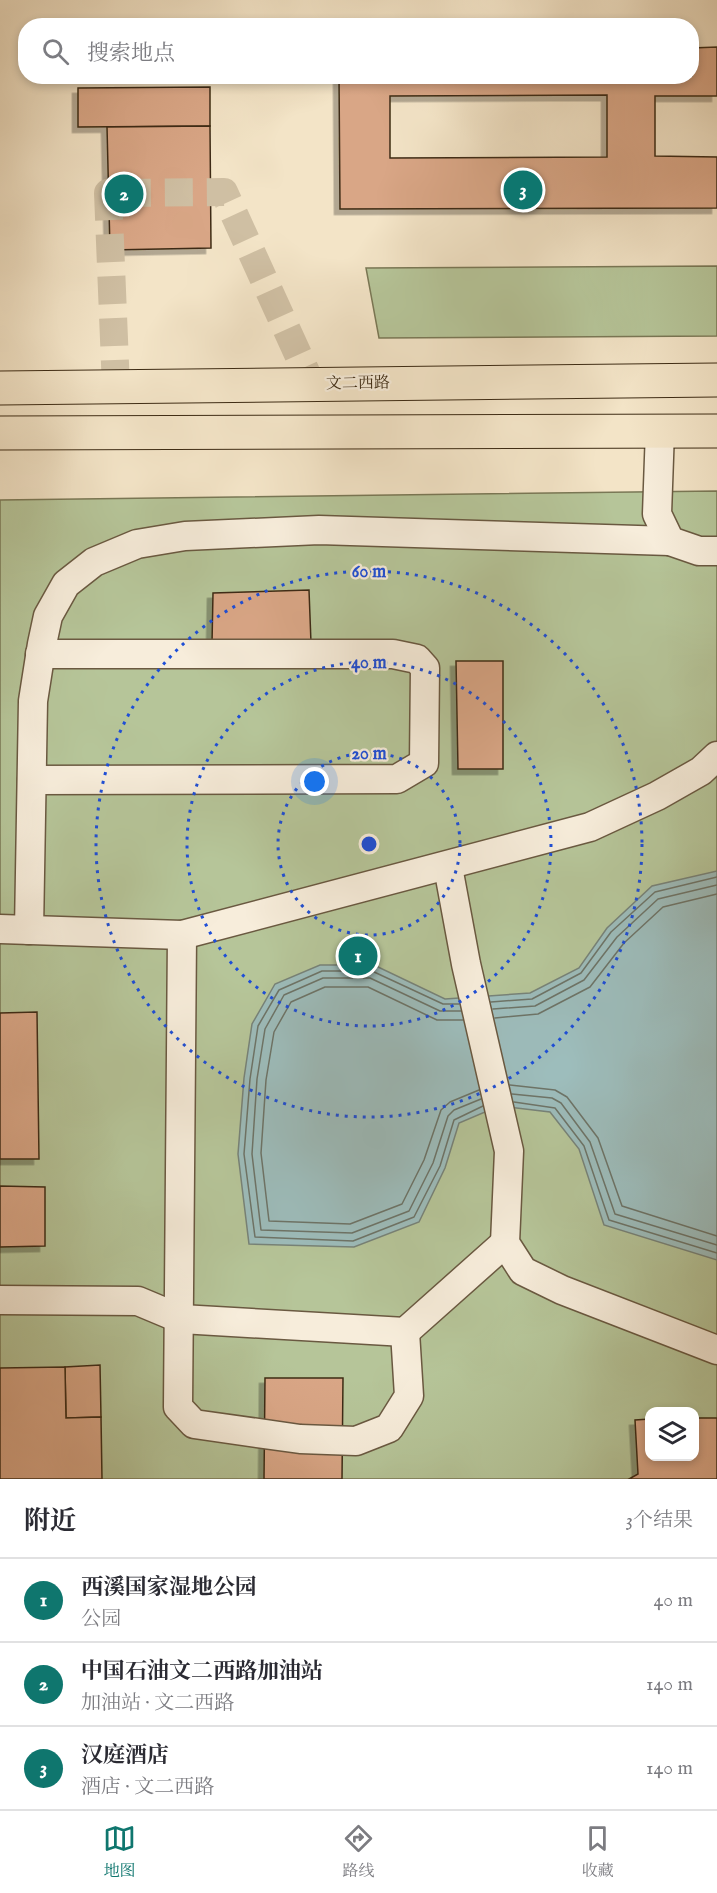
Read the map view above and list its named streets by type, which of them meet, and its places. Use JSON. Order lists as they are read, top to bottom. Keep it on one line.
{"streets":{"main road":["文二西路"]},"page":{"search":"搜索地点","pins":["3","2","1"],"heading":["附近","3个结果"],"list":[{"mark":"1","name":"西溪国家湿地公园","note":"公园","value":"40 m"},{"mark":"2","name":"中国石油文二西路加油站","note":"加油站 · 文二西路","value":"140 m"},{"mark":"3","name":"汉庭酒店","note":"酒店 · 文二西路","value":"140 m"}],"nav":["地图","路线","收藏"]},"rings":["60 m","40 m","20 m"]}
